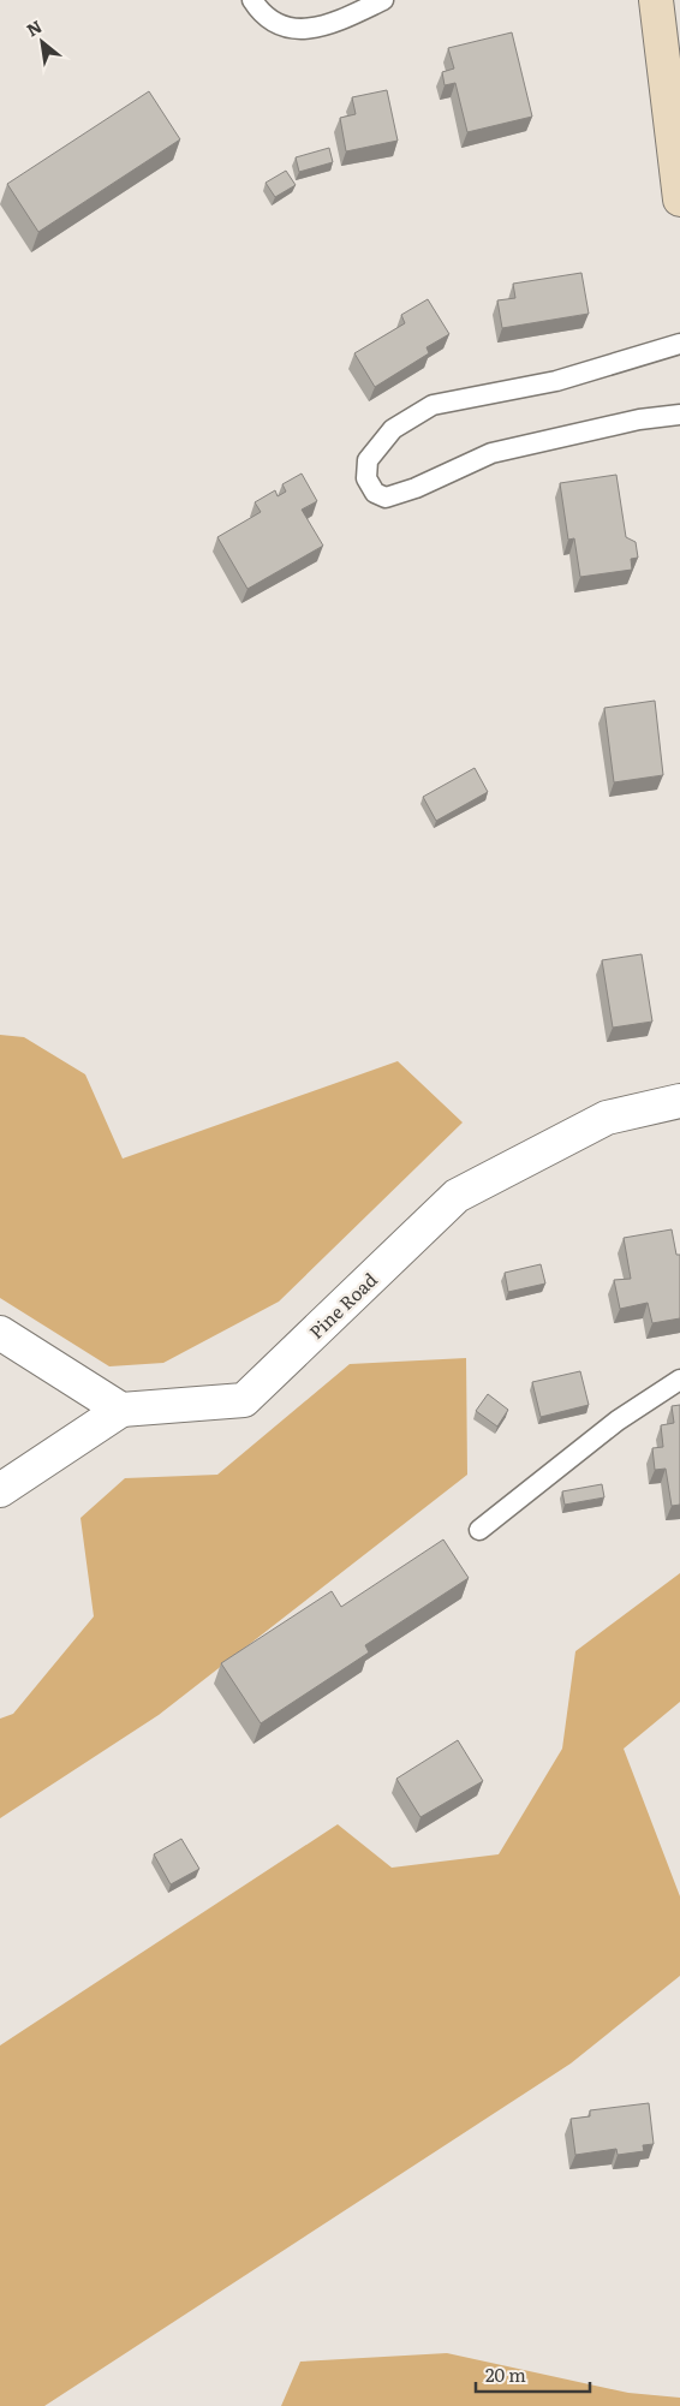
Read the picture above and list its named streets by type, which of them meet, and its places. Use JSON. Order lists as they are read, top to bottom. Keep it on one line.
{"streets":{"street":["Pine Road"]},"scale_bar":"20 m","north":"top left"}
